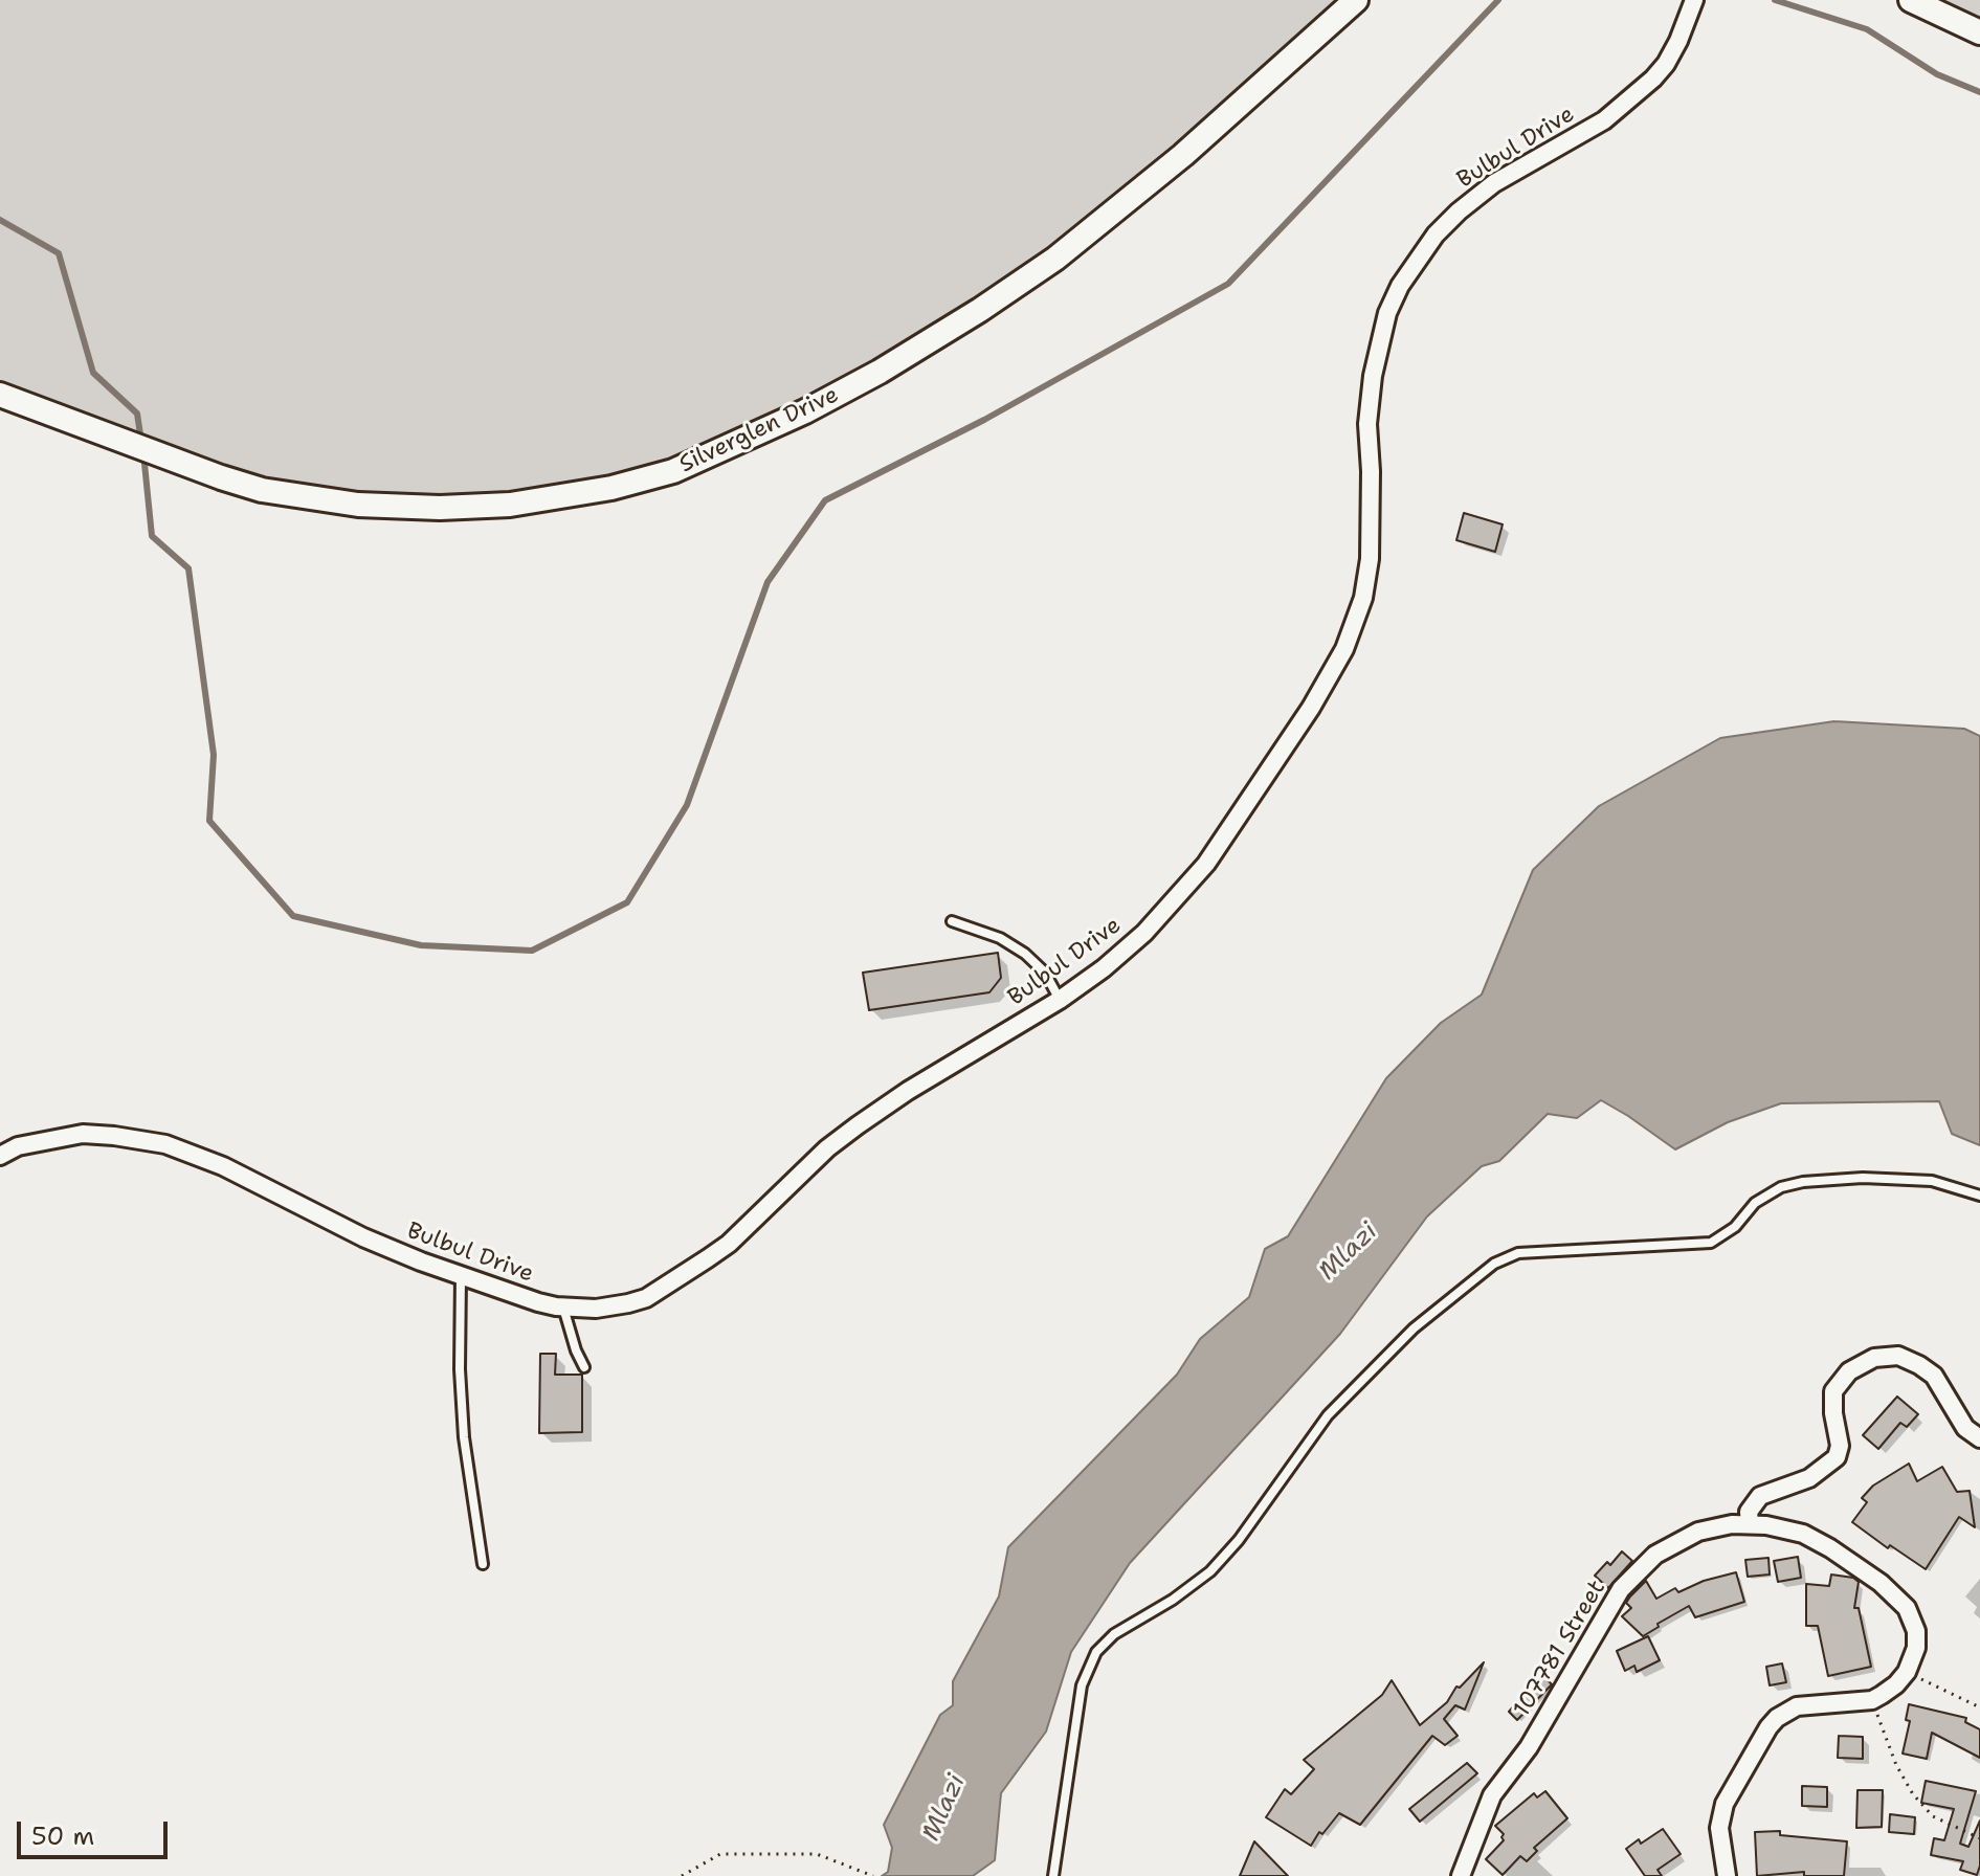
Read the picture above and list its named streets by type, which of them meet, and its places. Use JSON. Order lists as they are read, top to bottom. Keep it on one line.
{"streets":{"street":["Bulbul Drive","Silverglen Drive","107781 Street"]},"water":["Mlazi"],"scale_bar":"50 m"}
